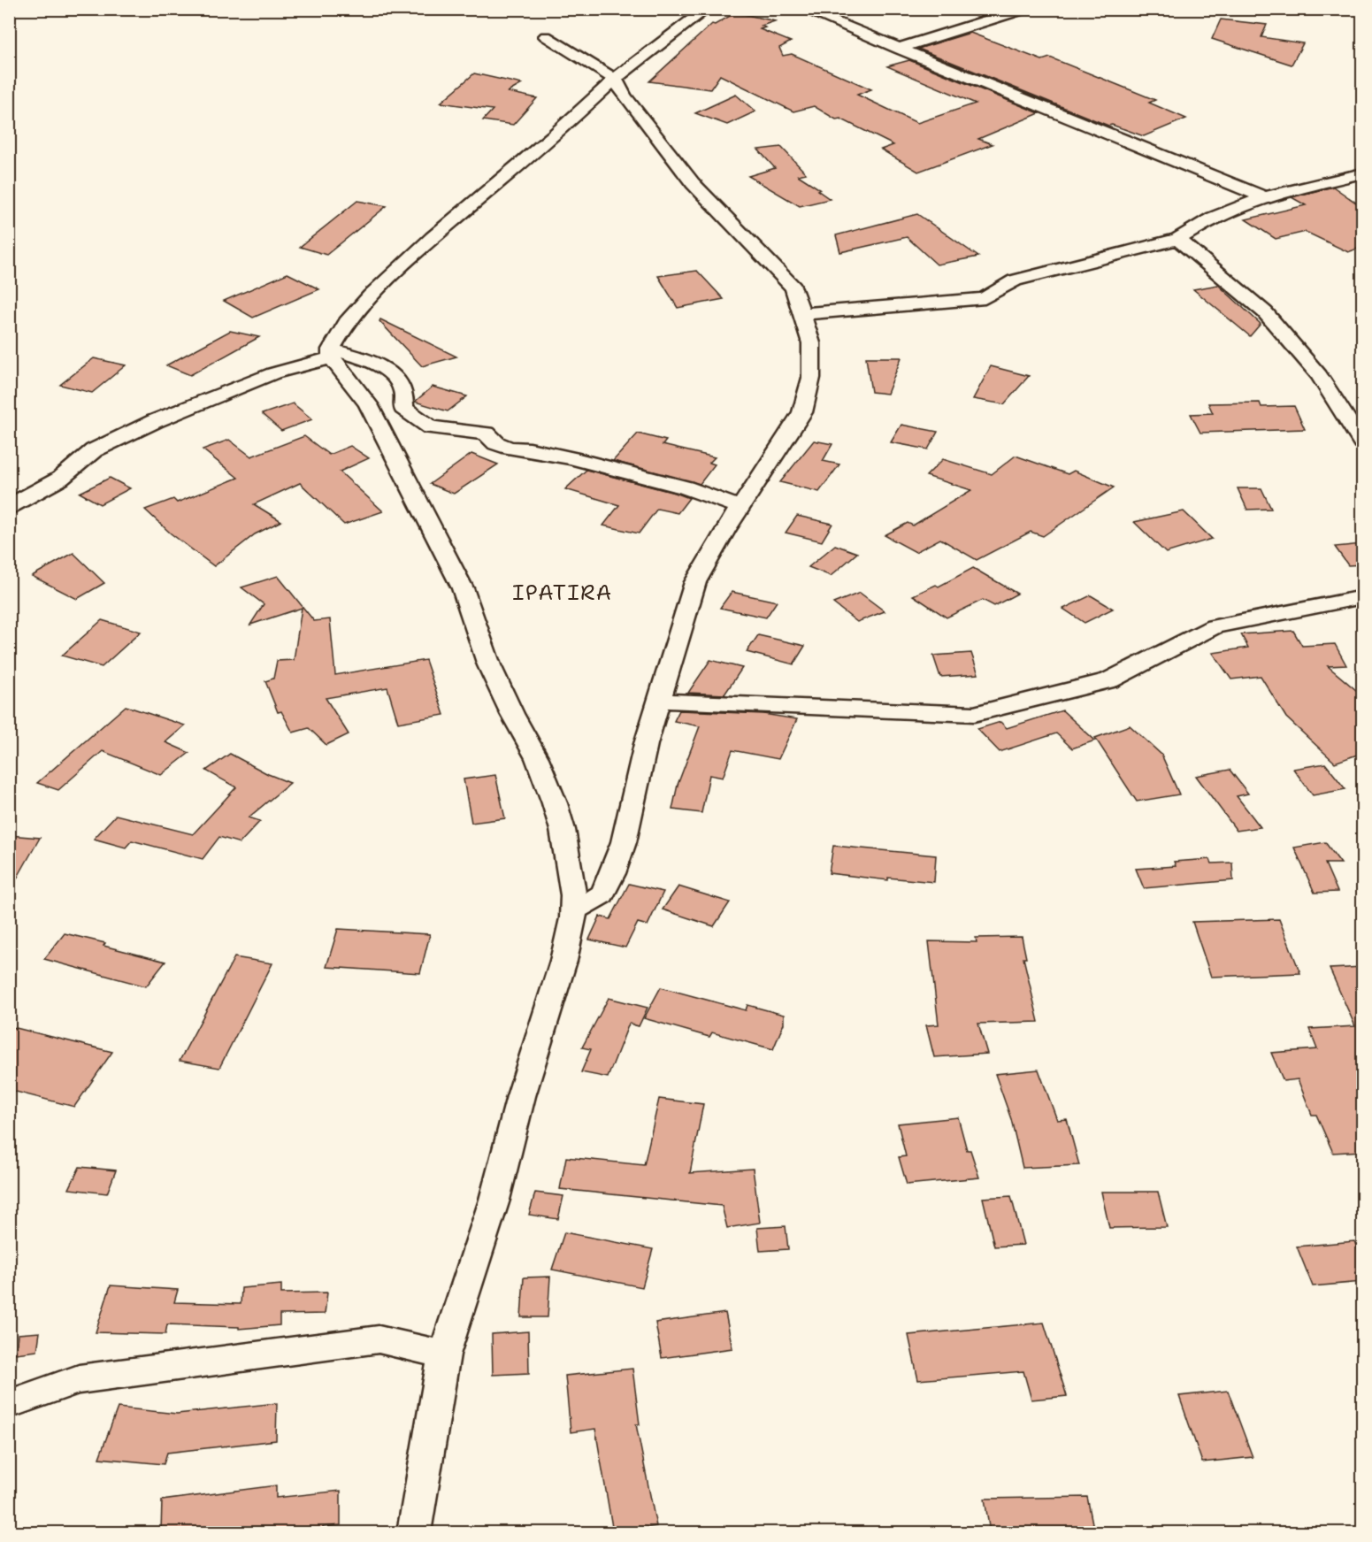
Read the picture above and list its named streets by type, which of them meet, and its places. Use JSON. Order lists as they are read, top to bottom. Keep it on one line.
{"districts":["IPATIRA"]}
